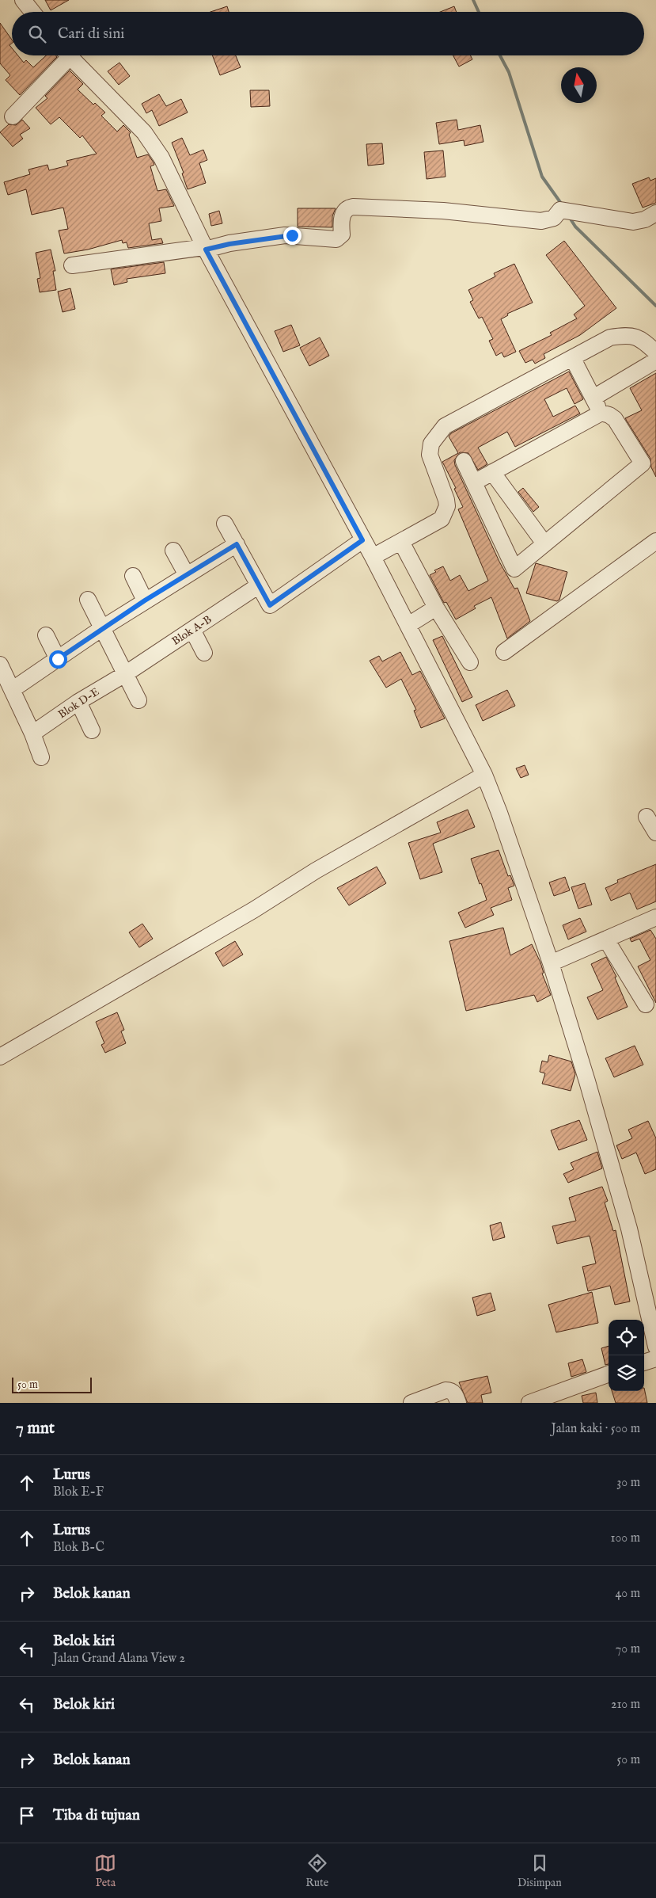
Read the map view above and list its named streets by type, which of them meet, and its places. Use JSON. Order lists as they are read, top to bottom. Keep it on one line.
{"streets":{"street":["Blok A-B","Blok D-E"]},"crossings":[["Blok A-B","Blok D-E"]],"scale_bar":"50 m","north":"top","page":{"search":"Cari di sini","scale":"50 m","heading":["7 mnt","Jalan kaki · 500 m"],"list":[["Lurus","Blok E-F","30 m"],["Lurus","Blok B-C","100 m"],["Belok kanan","40 m"],["Belok kiri","Jalan Grand Alana View 2","70 m"],["Belok kiri","210 m"],["Belok kanan","50 m"],"Tiba di tujuan"],"nav":["Peta","Rute","Disimpan"]}}
